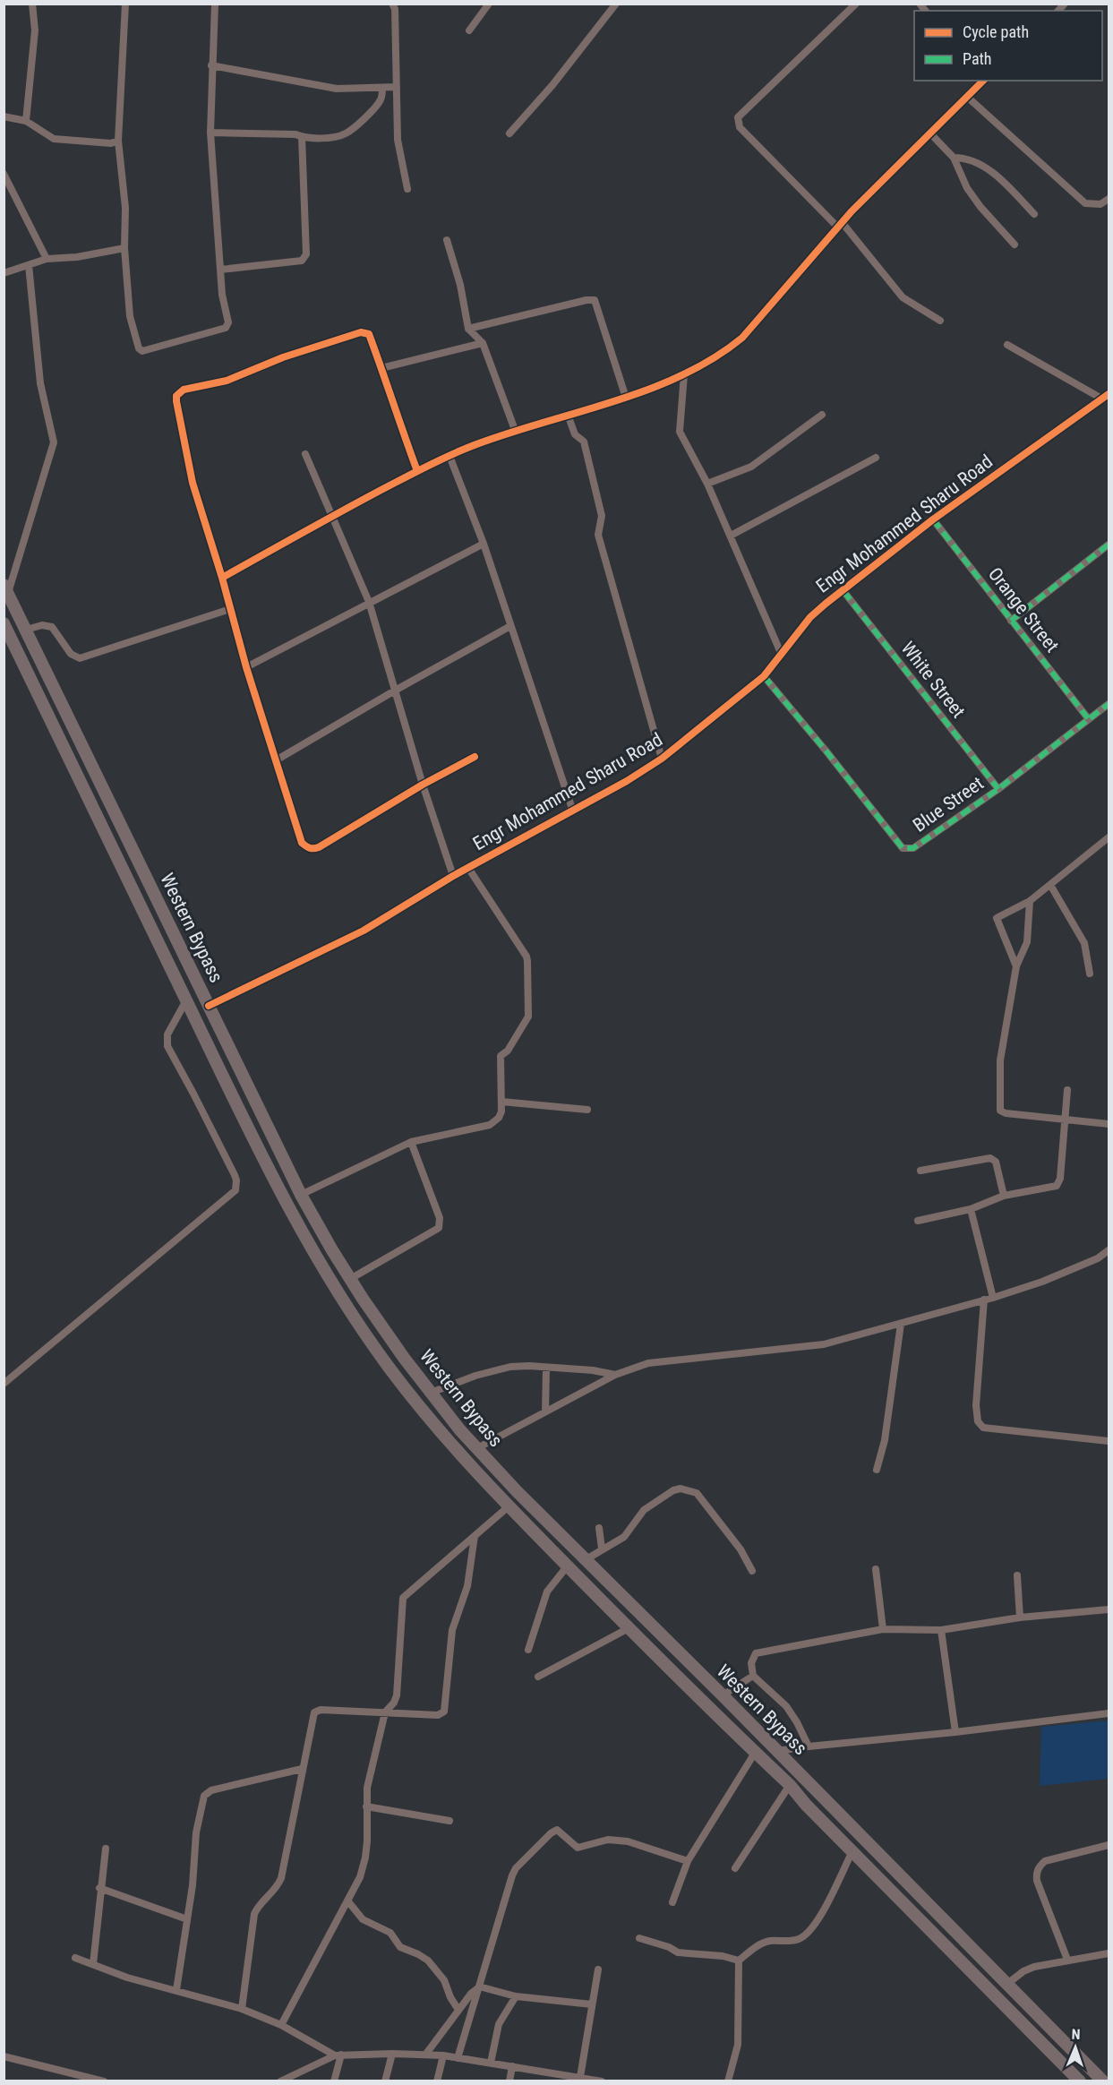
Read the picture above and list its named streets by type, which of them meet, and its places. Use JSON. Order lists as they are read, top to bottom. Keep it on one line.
{"streets":{"main road":["Western Bypass"],"street":["Engr Mohammed Sharu Road","Orange Street","White Street","Blue Street"]},"crossings":[["Engr Mohammed Sharu Road","Orange Street"],["Engr Mohammed Sharu Road","White Street"],["Engr Mohammed Sharu Road","Blue Street"],["Engr Mohammed Sharu Road","Western Bypass"],["Orange Street","Blue Street"],["White Street","Blue Street"]],"legend":["Cycle path","Path"],"north":"top"}
